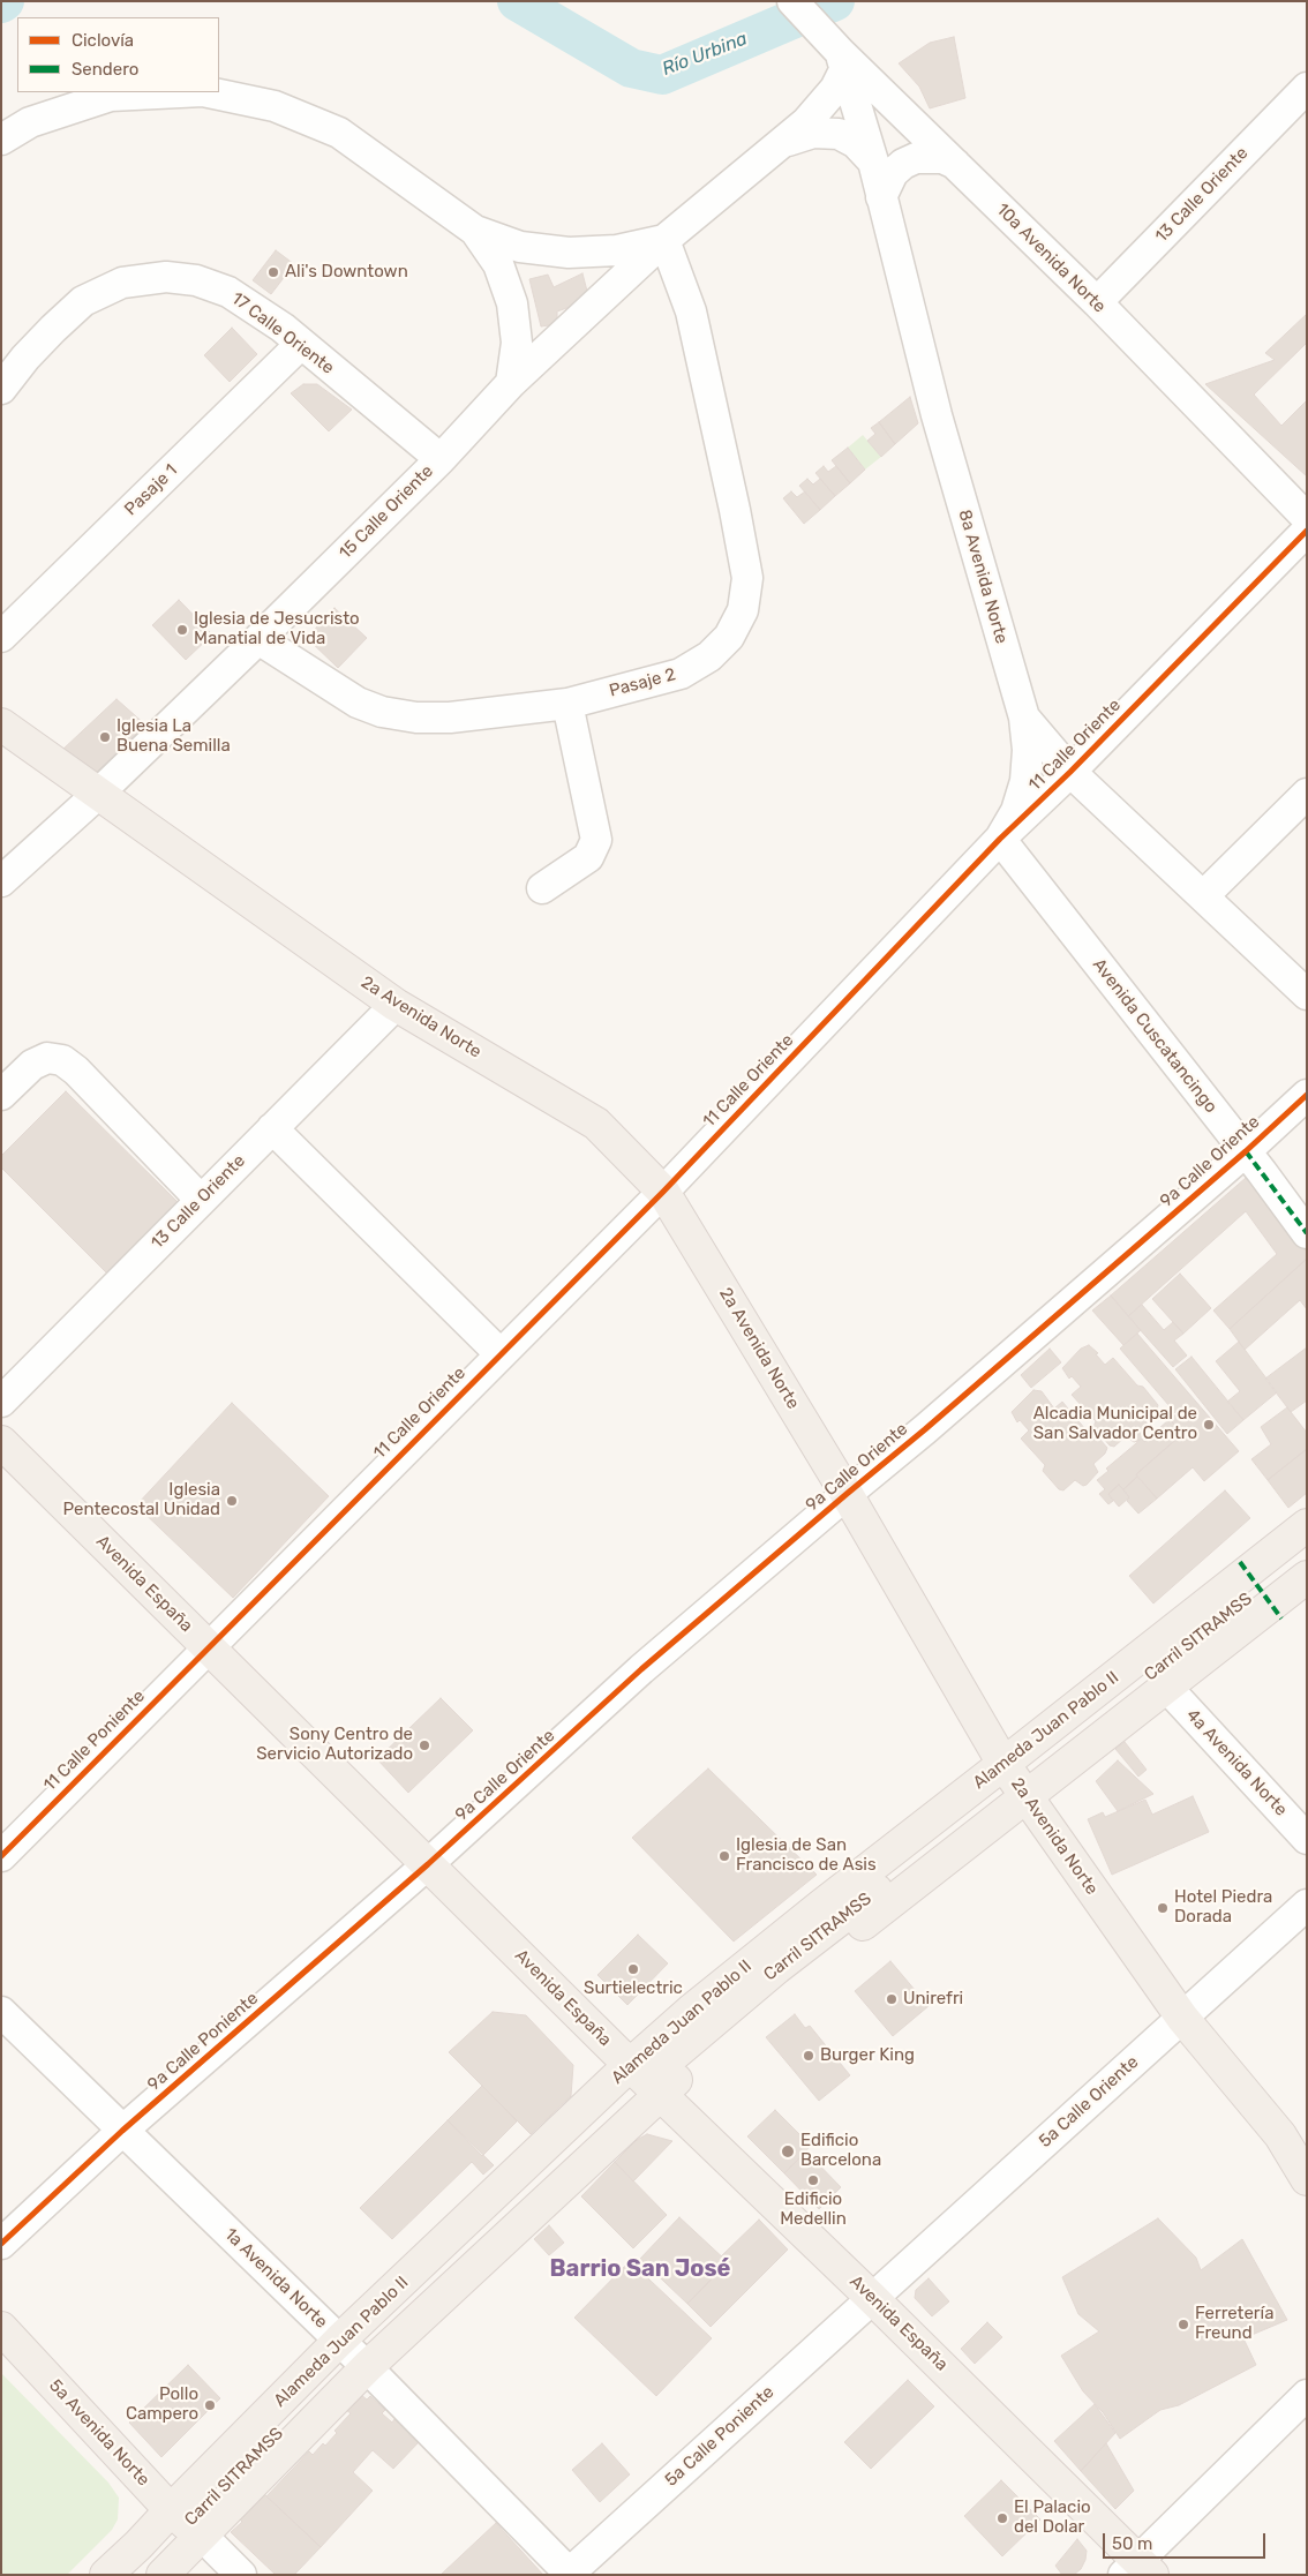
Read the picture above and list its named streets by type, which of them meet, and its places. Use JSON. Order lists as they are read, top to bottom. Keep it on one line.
{"streets":{"main road":["2a Avenida Norte","Avenida España","Carril SITRAMSS","Alameda Juan Pablo II","5a Avenida Norte"],"street":["13 Calle Oriente","10a Avenida Norte","17 Calle Oriente","Pasaje 1","15 Calle Oriente","8a Avenida Norte","Pasaje 2","11 Calle Oriente","Avenida Cuscatancingo","9a Calle Oriente","11 Calle Poniente","4a Avenida Norte","9a Calle Poniente","5a Calle Oriente","1a Avenida Norte","5a Calle Poniente"]},"crossings":[["13 Calle Oriente","10a Avenida Norte"],["13 Calle Oriente","2a Avenida Norte"],["10a Avenida Norte","15 Calle Oriente"],["10a Avenida Norte","8a Avenida Norte"],["17 Calle Oriente","Pasaje 1"],["17 Calle Oriente","15 Calle Oriente"],["15 Calle Oriente","8a Avenida Norte"],["15 Calle Oriente","Pasaje 2"],["15 Calle Oriente","2a Avenida Norte"],["8a Avenida Norte","11 Calle Oriente"],["11 Calle Oriente","2a Avenida Norte"],["11 Calle Oriente","Avenida Cuscatancingo"],["11 Calle Oriente","Avenida España"],["11 Calle Oriente","11 Calle Poniente"],["2a Avenida Norte","9a Calle Oriente"],["2a Avenida Norte","Carril SITRAMSS"],["2a Avenida Norte","Alameda Juan Pablo II"],["2a Avenida Norte","5a Calle Oriente"],["Avenida Cuscatancingo","9a Calle Oriente"],["9a Calle Oriente","Avenida España"],["9a Calle Oriente","9a Calle Poniente"],["Avenida España","Alameda Juan Pablo II"],["Avenida España","11 Calle Poniente"],["Avenida España","9a Calle Poniente"],["Avenida España","5a Calle Oriente"],["Avenida España","5a Calle Poniente"],["Carril SITRAMSS","Alameda Juan Pablo II"],["Carril SITRAMSS","5a Avenida Norte"],["Alameda Juan Pablo II","4a Avenida Norte"],["Alameda Juan Pablo II","1a Avenida Norte"],["Alameda Juan Pablo II","5a Avenida Norte"],["9a Calle Poniente","1a Avenida Norte"],["5a Calle Oriente","5a Calle Poniente"],["1a Avenida Norte","5a Calle Poniente"]],"districts":["Barrio San José"],"water":["Río Urbina"],"places":["Ali's Downtown","Iglesia de Jesucristo Manatial de Vida","Iglesia La Buena Semilla","Alcadia Municipal de San Salvador Centro","Iglesia Pentecostal Unidad","Sony Centro de Servicio Autorizado","Iglesia de San Francisco de Asis","Hotel Piedra Dorada","Surtielectric","Unirefri","Burger King","Edificio Barcelona","Edificio Medellin","Ferretería Freund","Pollo Campero","El Palacio del Dolar"],"legend":["Ciclovía","Sendero"],"scale_bar":"50 m"}
